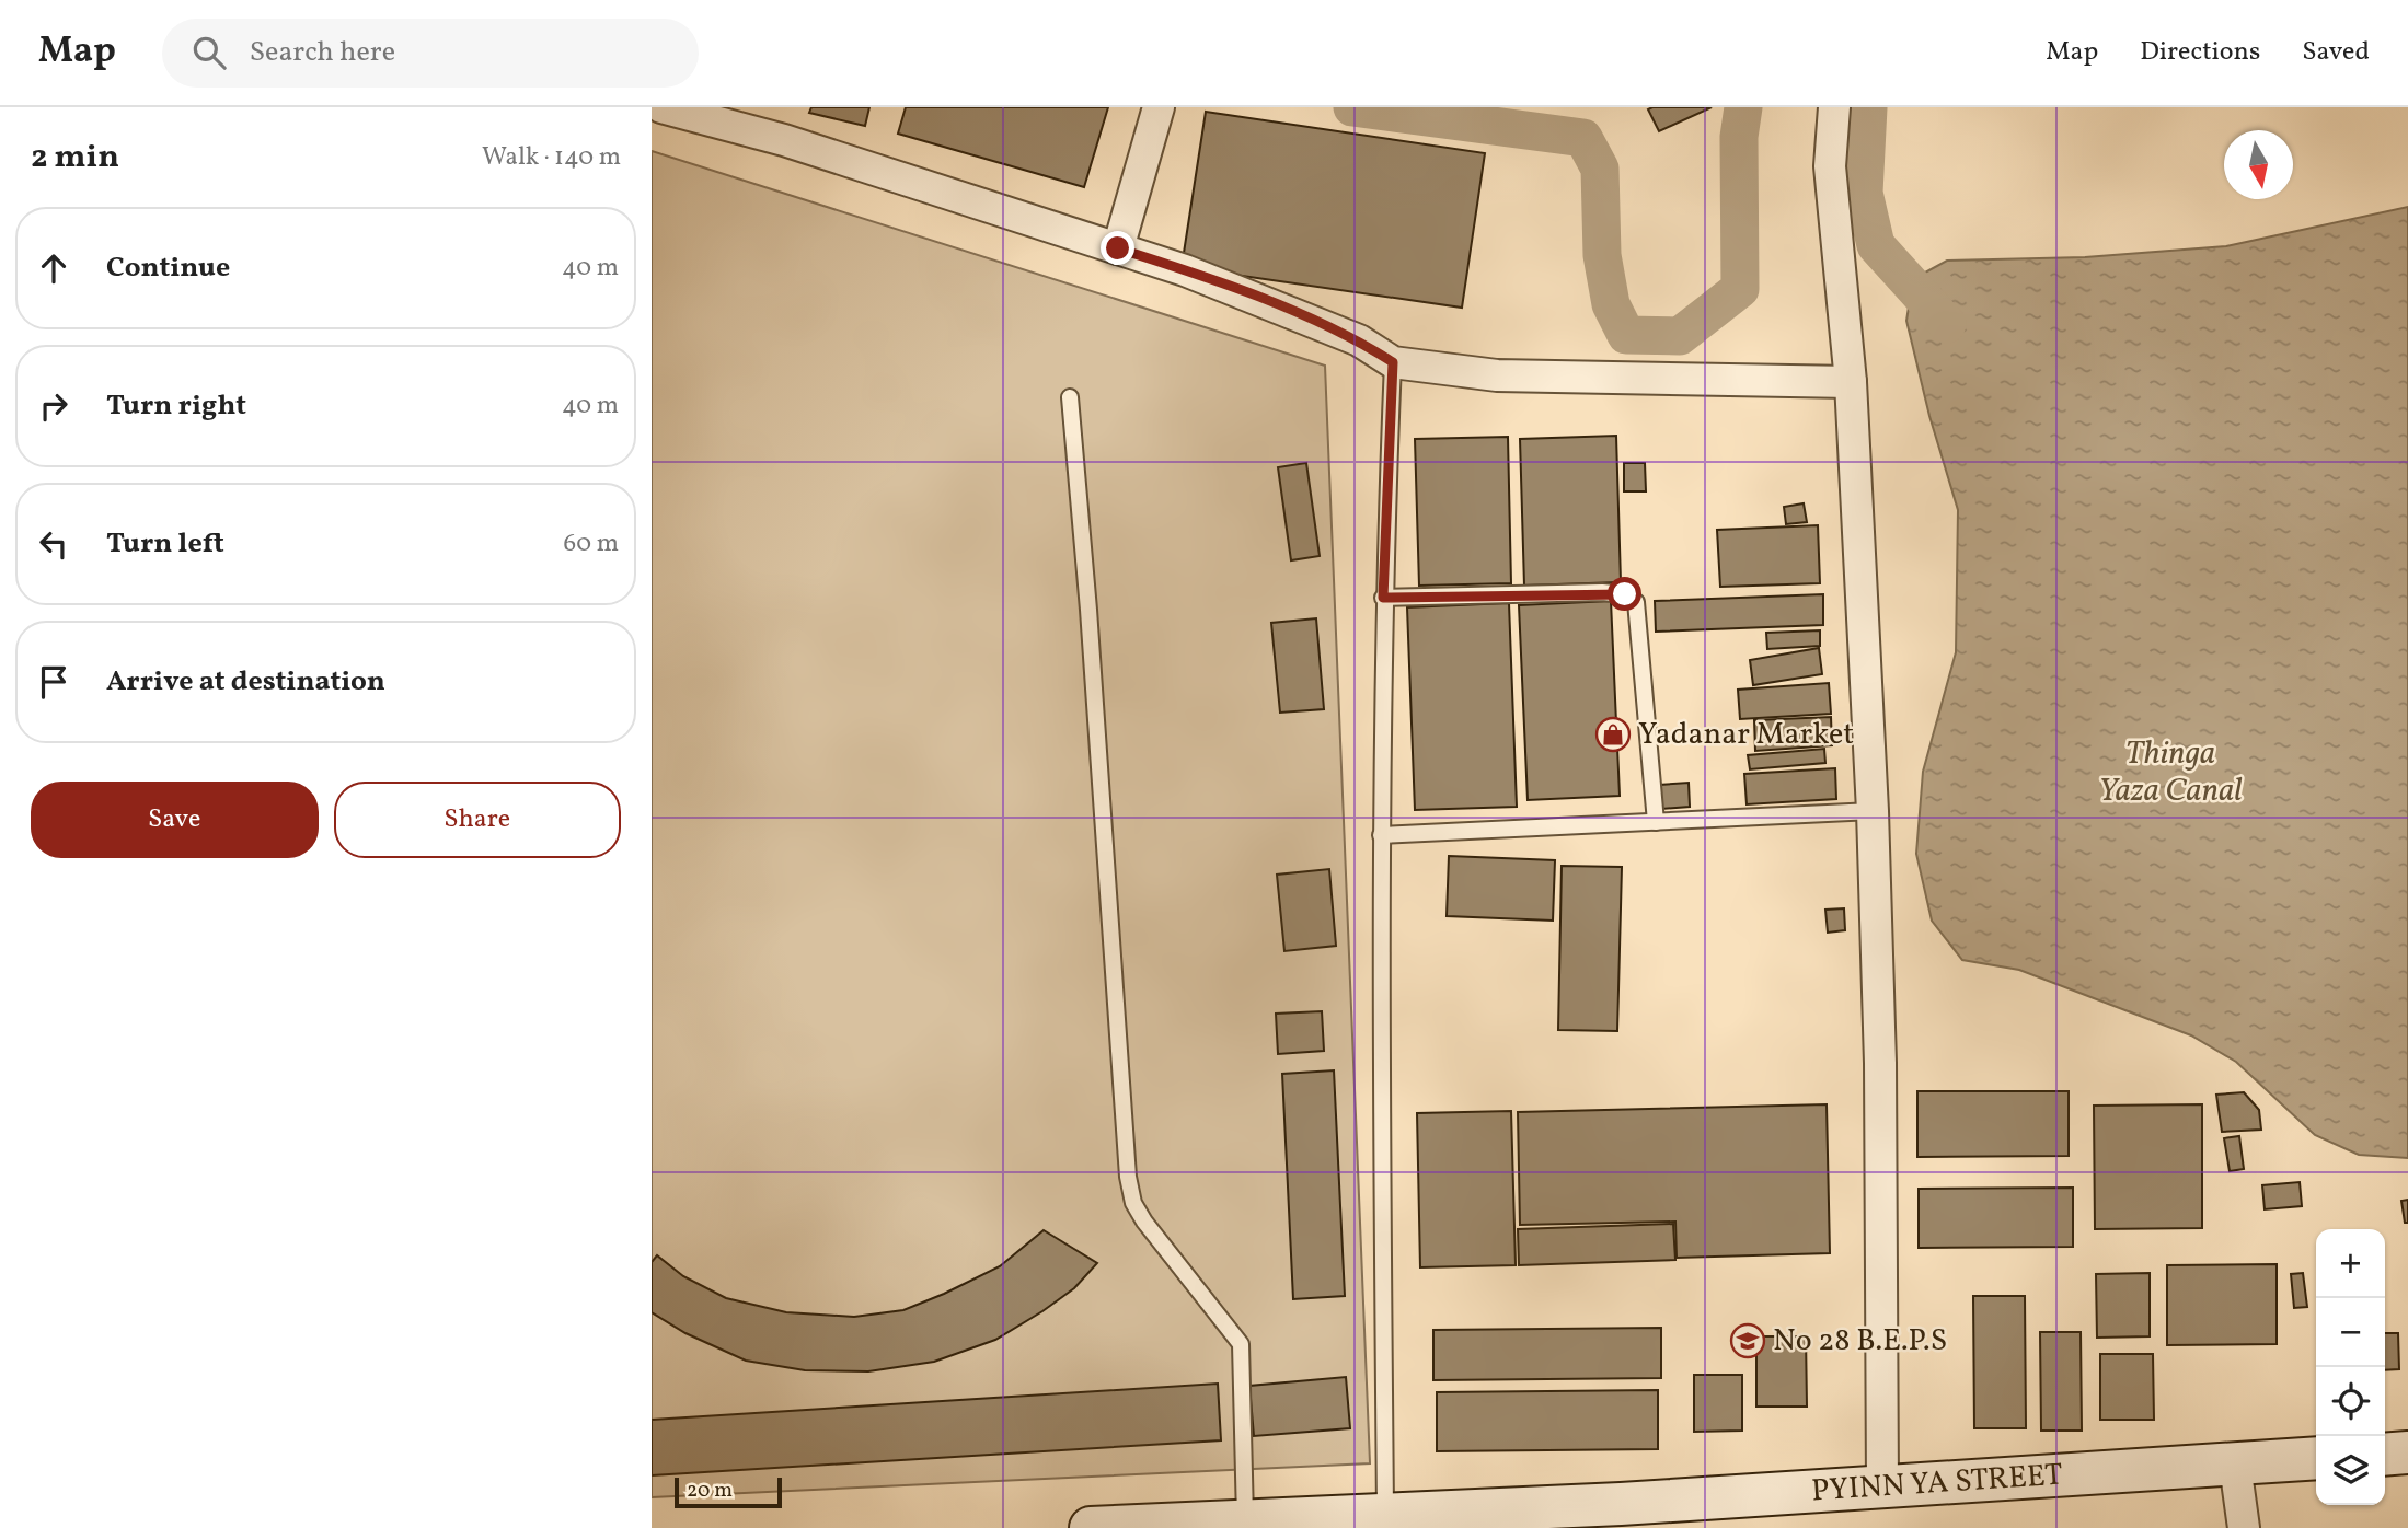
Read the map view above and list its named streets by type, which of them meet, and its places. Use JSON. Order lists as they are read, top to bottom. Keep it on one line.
{"streets":{"main road":["PYINN YA STREET"]},"water":["Thinga Yaza Canal"],"places":{"shop":["Yadanar Market"],"school or university":["No 28 B.E.P.S"]},"scale_bar":"20 m","north":"bottom","page":{"header":"Map","search":"Search here","nav":["Map","Directions","Saved"],"heading":["2 min","Walk · 140 m"],"list":[["Continue","40 m"],["Turn right","40 m"],["Turn left","60 m"],"Arrive at destination"],"buttons":["Save","Share"],"map_buttons":["+","−"],"scale":"20 m"}}
